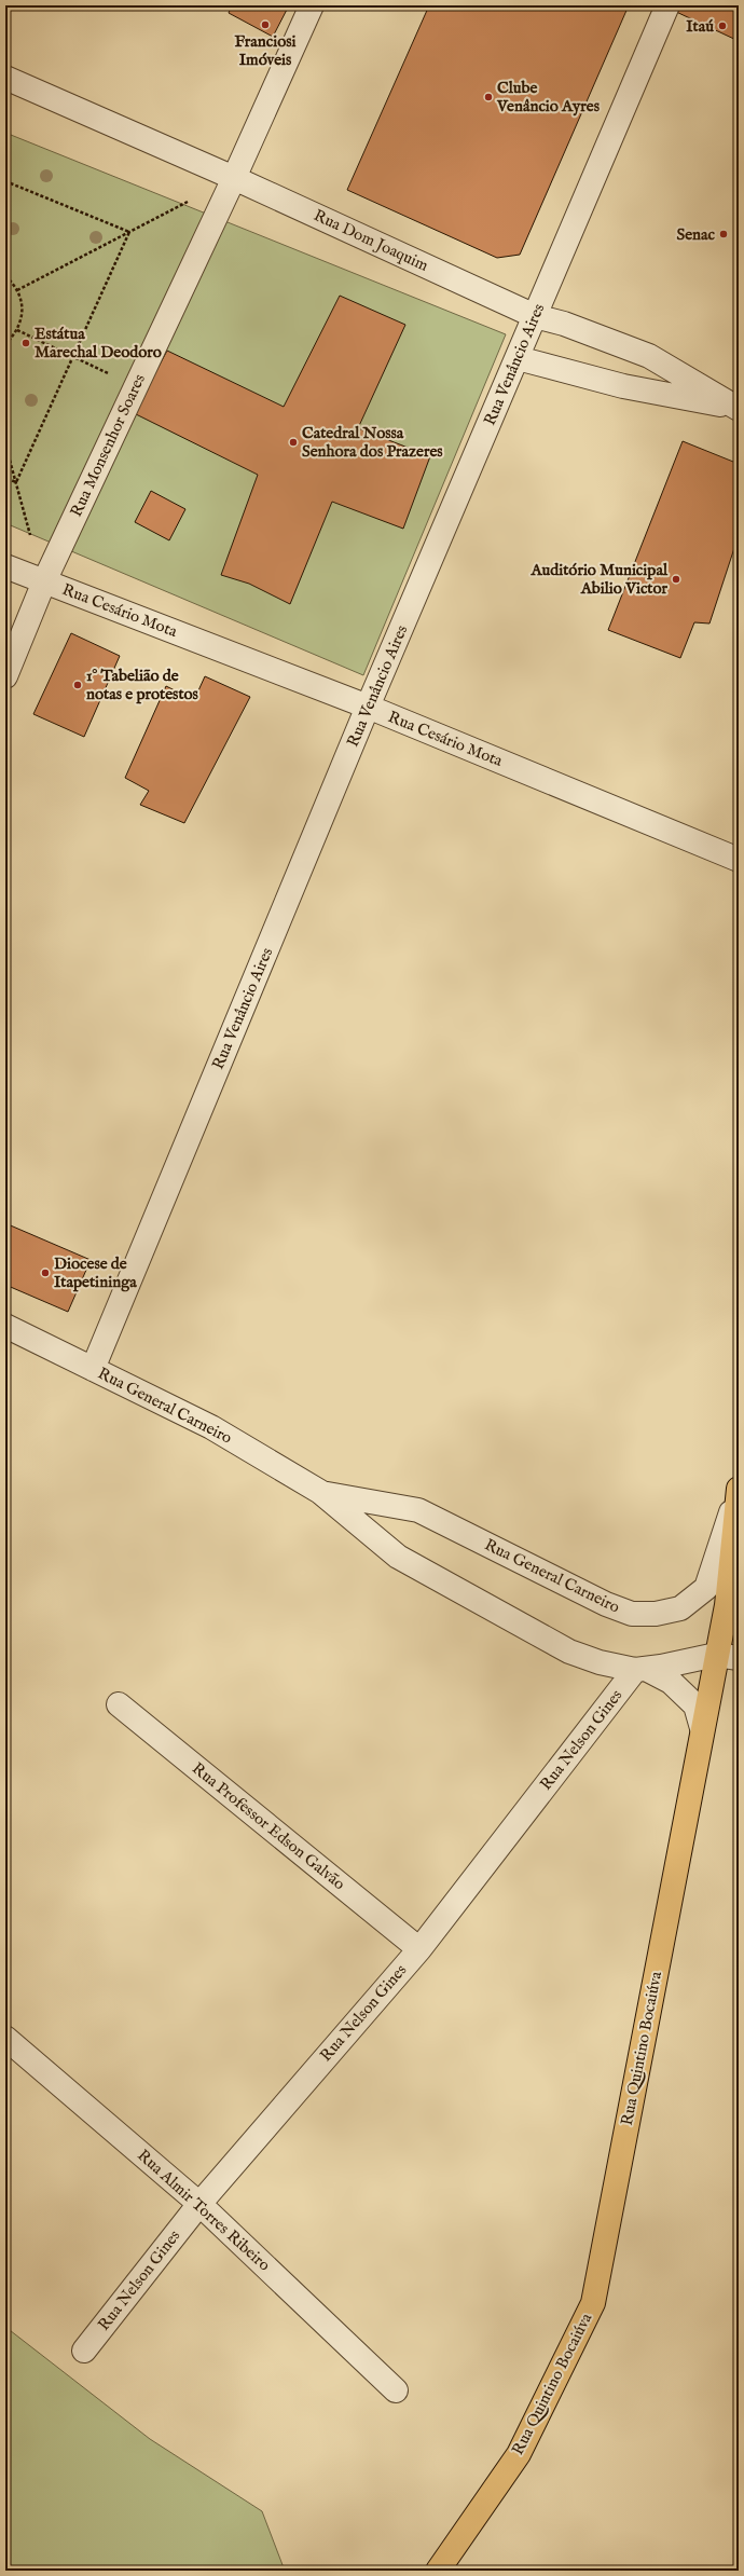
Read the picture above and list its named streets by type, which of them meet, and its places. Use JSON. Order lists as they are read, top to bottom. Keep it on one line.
{"streets":{"main road":["Rua Quintino Bocaiúva"],"street":["Rua Dom Joaquim","Rua Venâncio Aires","Rua Monsenhor Soares","Rua Cesário Mota","Rua General Carneiro","Rua Nelson Gines","Rua Professor Edson Galvão","Rua Almir Torres Ribeiro"]},"crossings":[["Rua Dom Joaquim","Rua Venâncio Aires"],["Rua Dom Joaquim","Rua Monsenhor Soares"],["Rua Venâncio Aires","Rua Cesário Mota"],["Rua Venâncio Aires","Rua General Carneiro"],["Rua Monsenhor Soares","Rua Cesário Mota"],["Rua General Carneiro","Rua Nelson Gines"],["Rua General Carneiro","Rua Quintino Bocaiúva"],["Rua Nelson Gines","Rua Professor Edson Galvão"],["Rua Nelson Gines","Rua Almir Torres Ribeiro"]],"places":["Franciosi Imóveis","Itaú","Clube Venâncio Ayres","Senac","Estátua Marechal Deodoro","Catedral Nossa Senhora dos Prazeres","Auditório Municipal Abilio Victor","1° Tabelião de notas e protestos","Diocese de Itapetininga"]}
